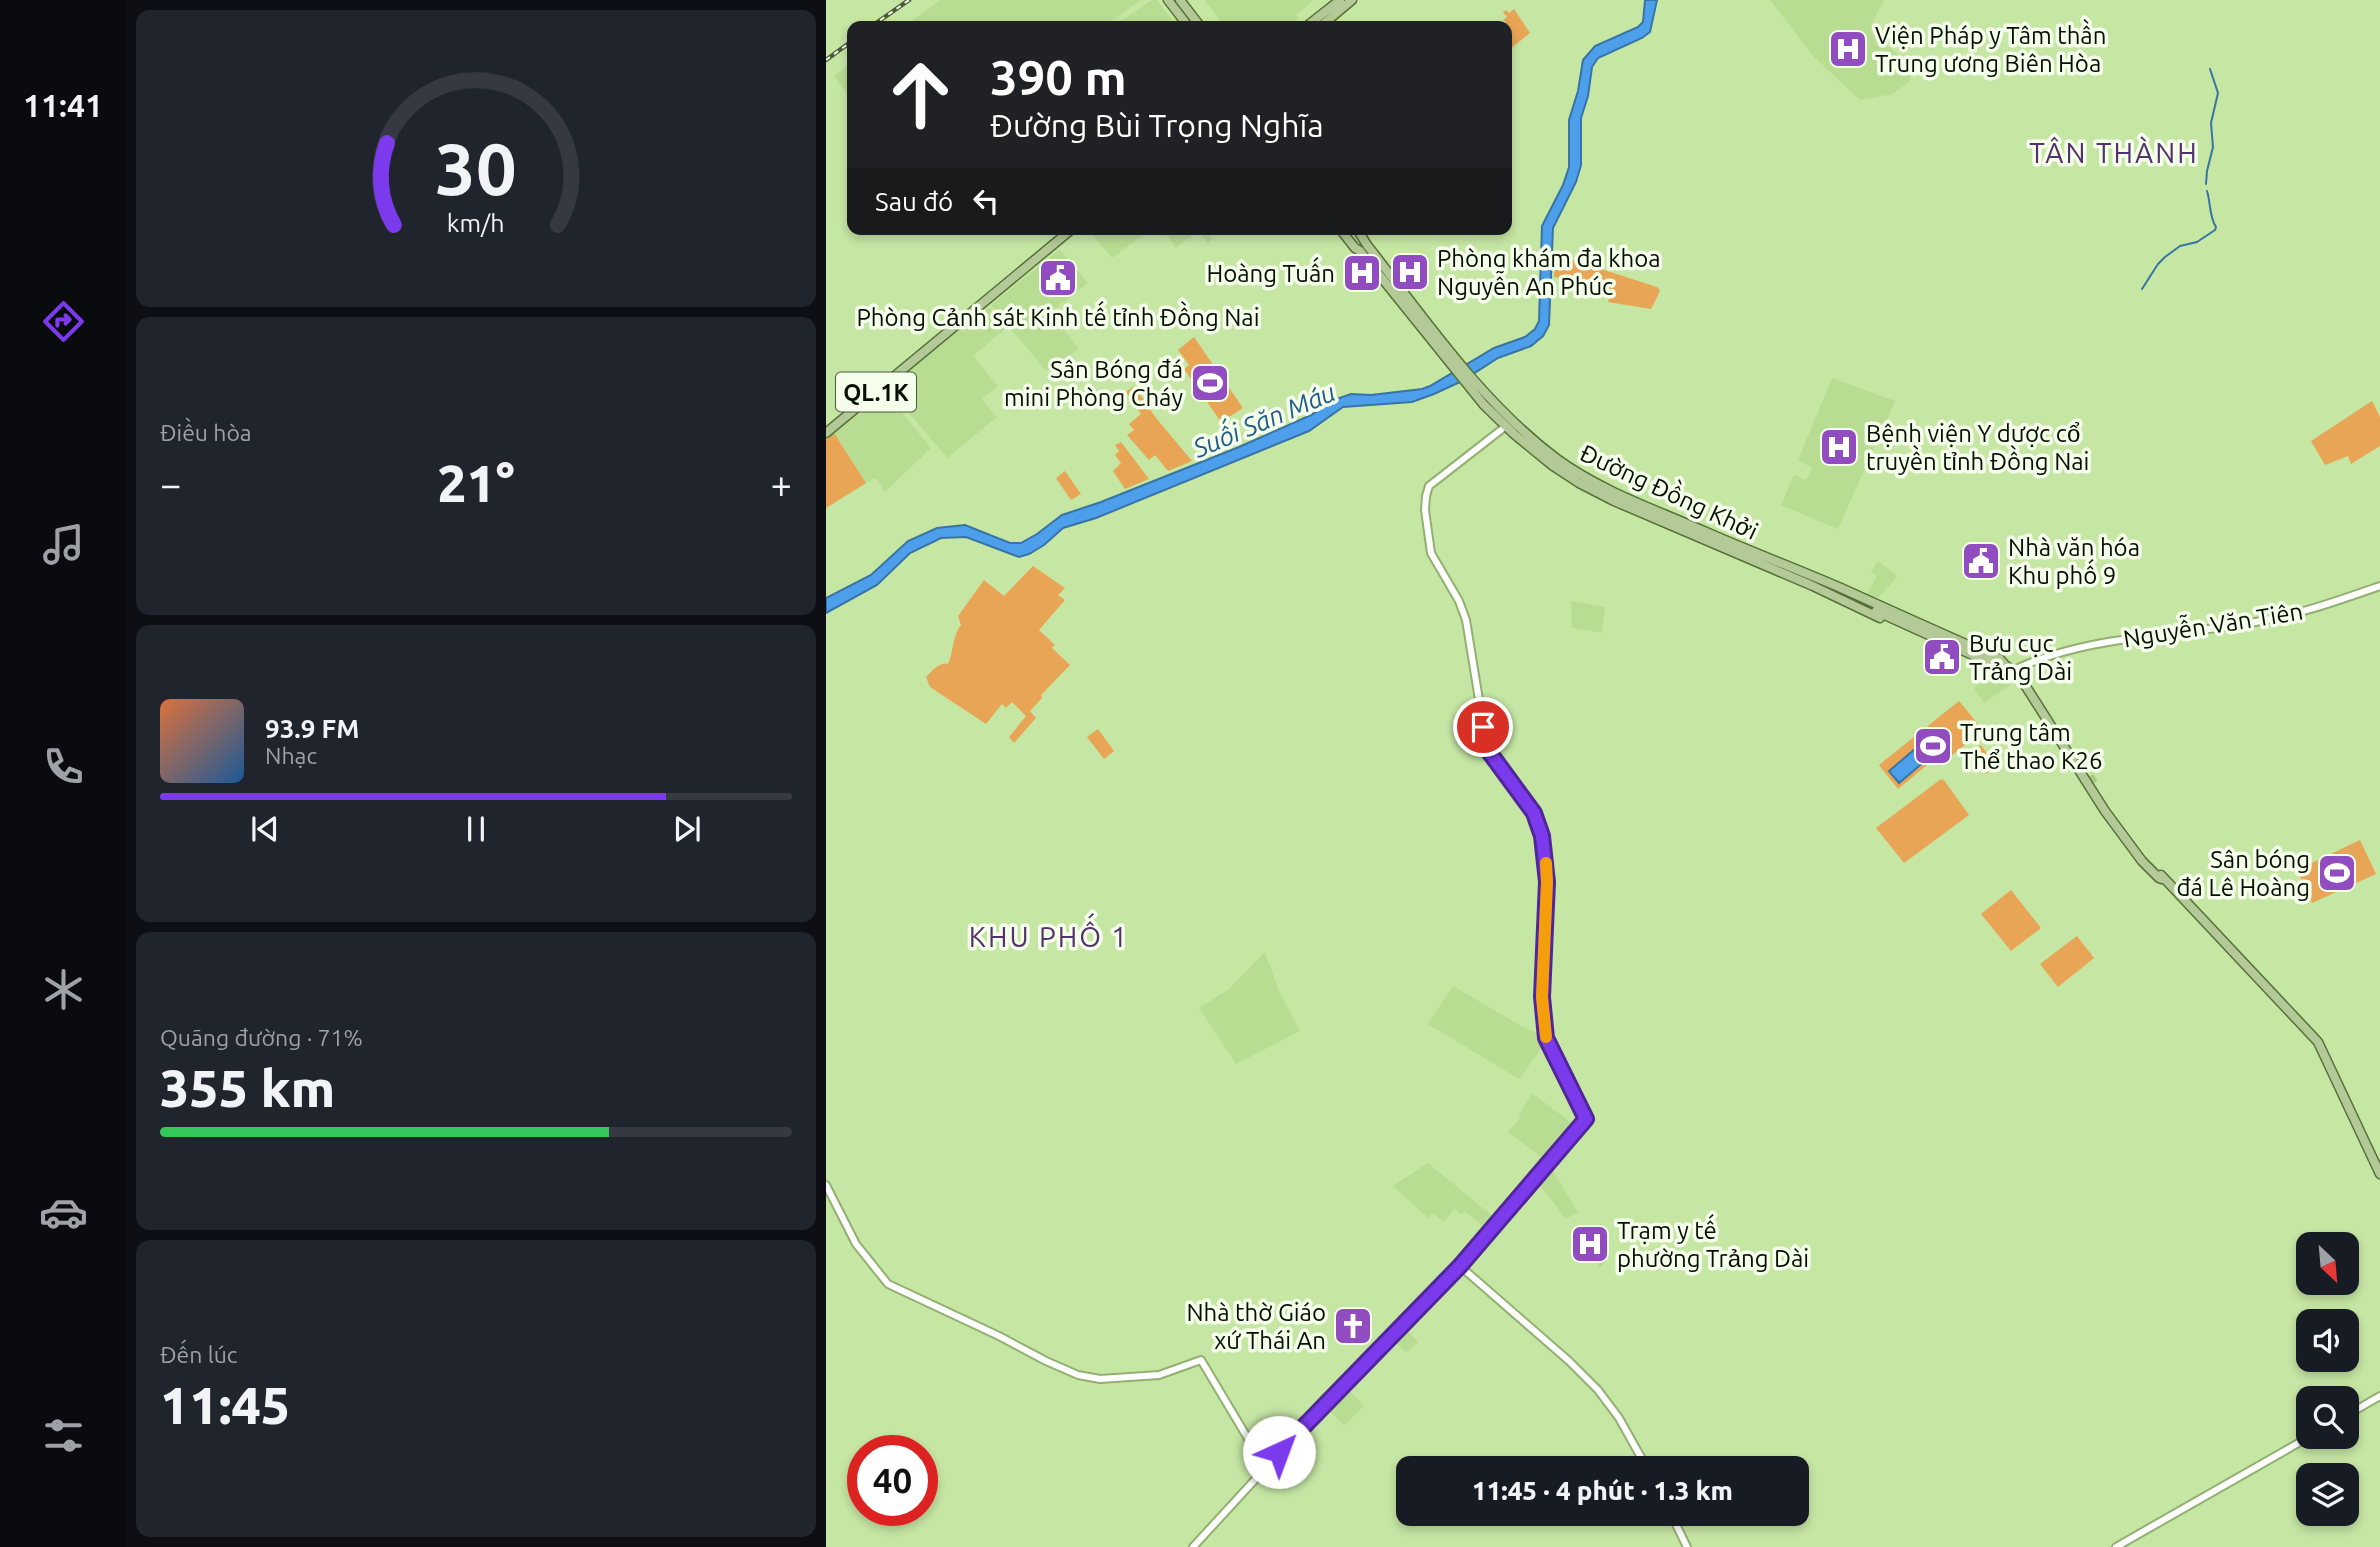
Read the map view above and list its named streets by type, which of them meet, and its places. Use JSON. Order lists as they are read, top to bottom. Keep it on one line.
{"streets":{"main road":["QL.1K","Đường Đồng Khởi"],"street":["Nguyễn Văn Tiên"]},"crossings":[["Đường Đồng Khởi","Nguyễn Văn Tiên"]],"districts":["TÂN THÀNH","KHU PHỐ 1"],"water":["Suối Săn Máu"],"places":{"hospital":["Viện Pháp y Tâm thần Trung ương Biên Hòa","Phòng khám đa khoa Nguyễn An Phúc","Hoàng Tuấn","Bệnh viện Y dược cổ truyền tỉnh Đồng Nai","Trạm y tế phường Trảng Dài"],"public building":["Phòng Cảnh sát Kinh tế tỉnh Đồng Nai","Nhà văn hóa Khu phố 9","Bưu cục Trảng Dài"],"sports":["Sân Bóng đá mini Phòng Cháy","Trung tâm Thể thao K26","Sân bóng đá Lê Hoàng"],"church":["Nhà thờ Giáo xứ Thái An"]},"north":"bottom right","page":{"tabs":"11:41","turn":["390 m","Đường Bùi Trọng Nghĩa"],"then":"Sau đó","tile":["Điều hòa",["Quãng đường · 71%","355 km"],["Đến lúc","11:45"]],"heat":["−","21°","+"],"song":["93.9 FM","Nhạc"],"limit":"40","trip":"11:45 · 4 phút · 1.3 km","gauge":["30","km/h"]}}
